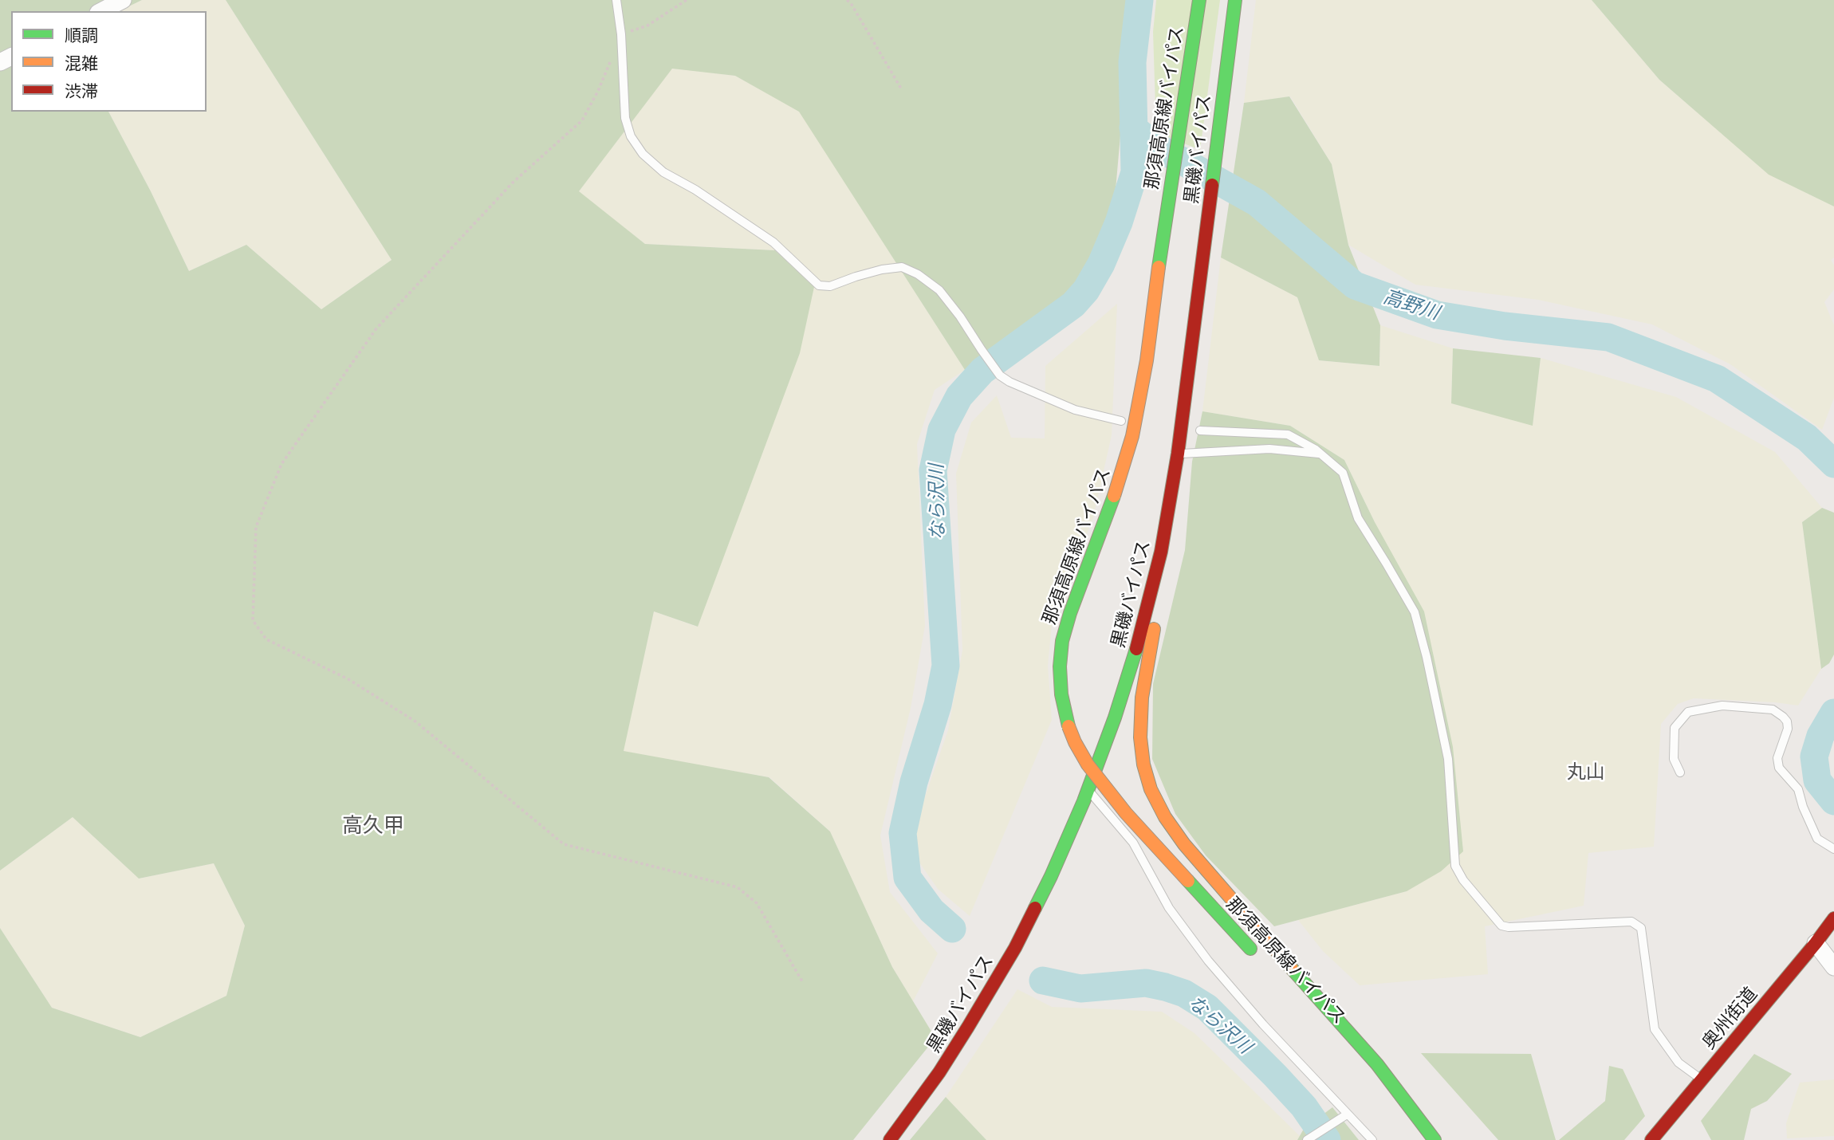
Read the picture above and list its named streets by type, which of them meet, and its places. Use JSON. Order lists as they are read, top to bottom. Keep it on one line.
{"streets":{"main road":["那須高原線バイパス","黒磯バイパス","奥州街道"]},"crossings":[["那須高原線バイパス","黒磯バイパス"]],"districts":["丸山","高久甲"],"water":["高野川","なら沢川"],"legend":["順調","混雑","渋滞"]}
